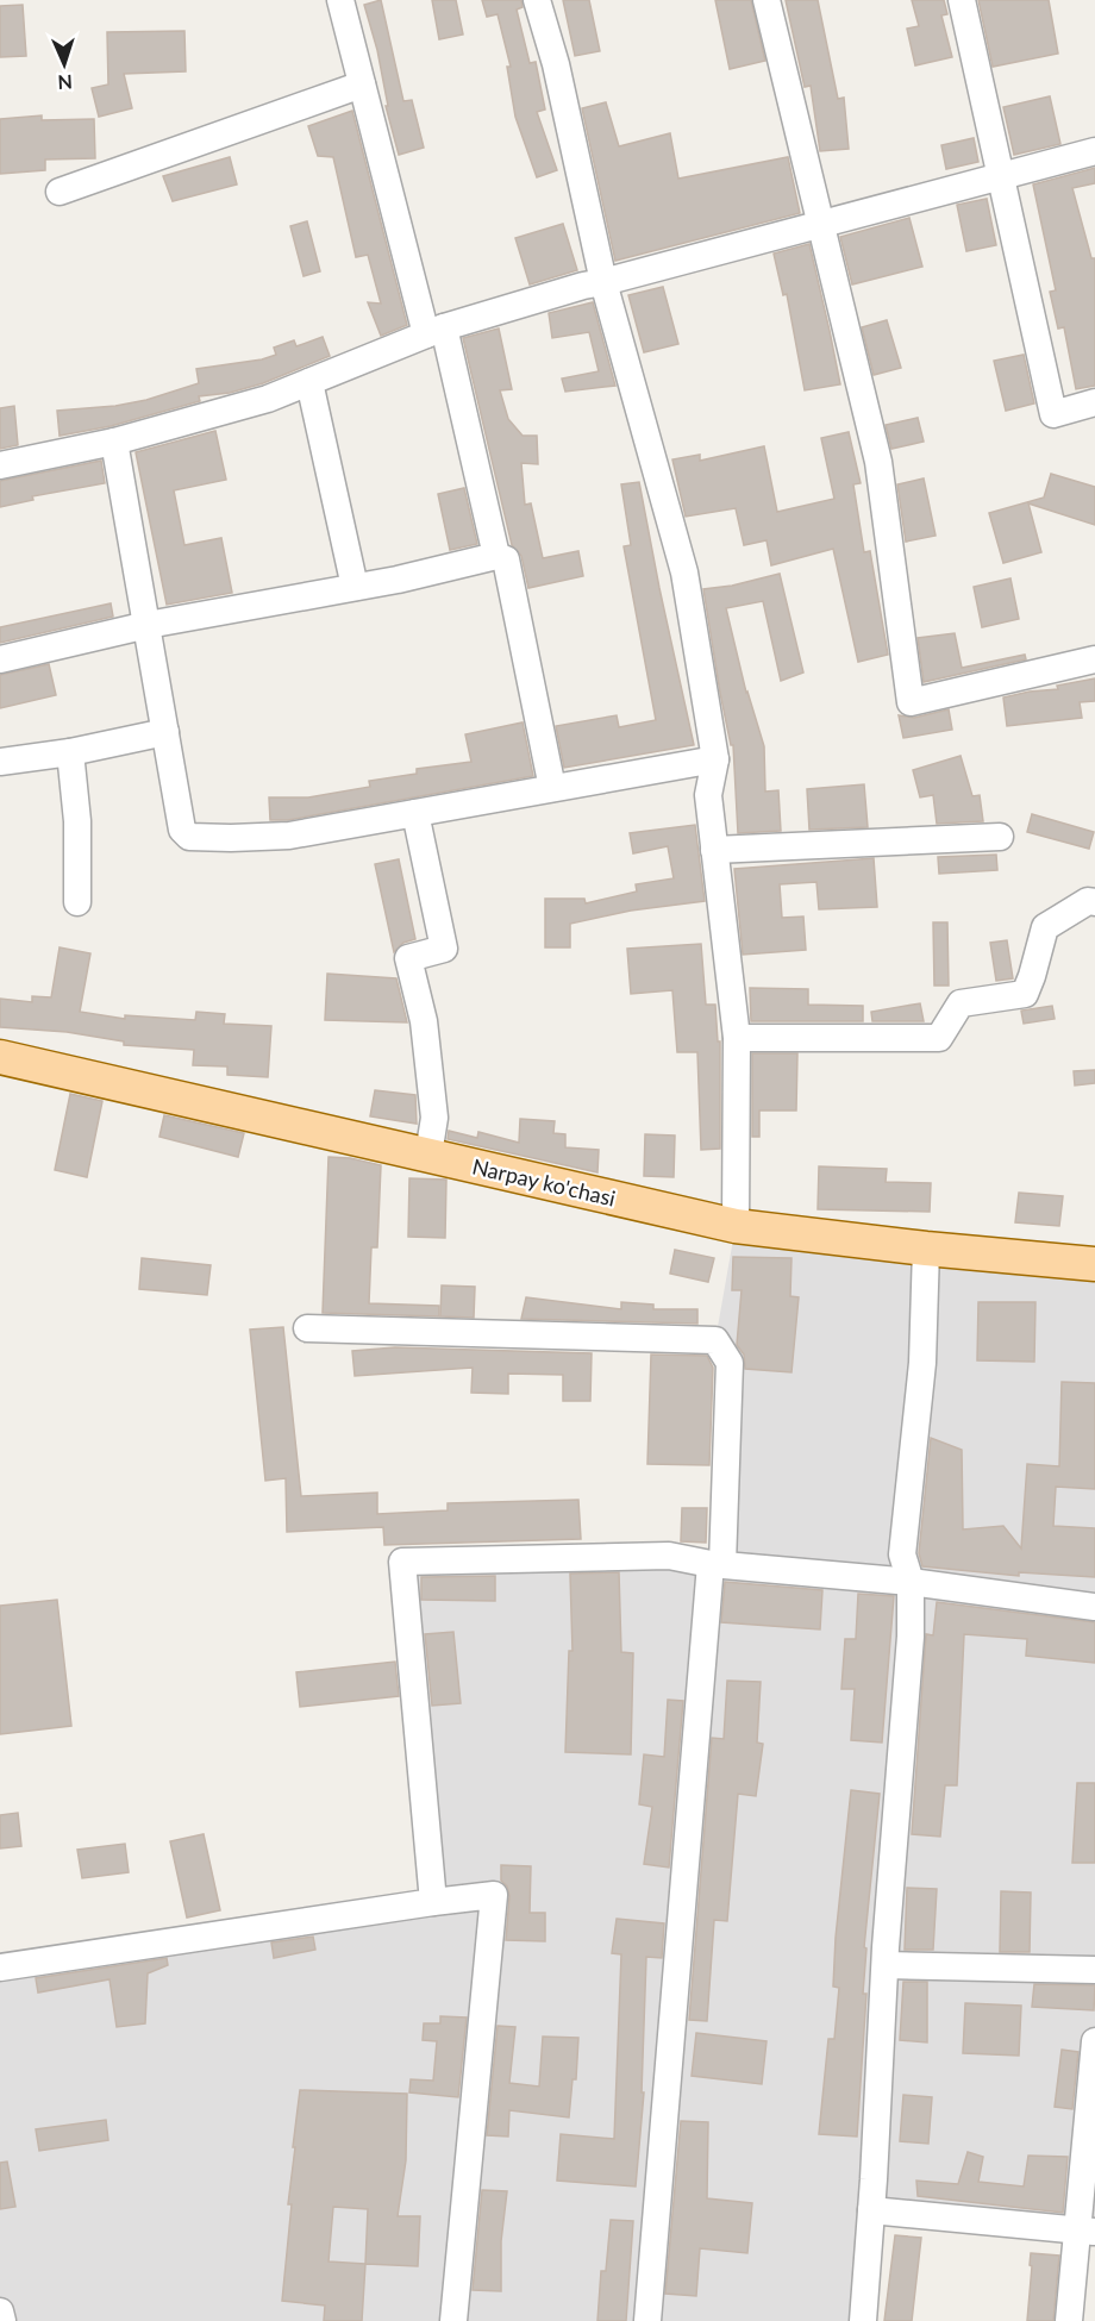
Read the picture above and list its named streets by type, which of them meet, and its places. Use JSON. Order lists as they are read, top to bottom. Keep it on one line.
{"streets":{"main road":["Narpay ko'chasi"]},"north":"bottom"}
